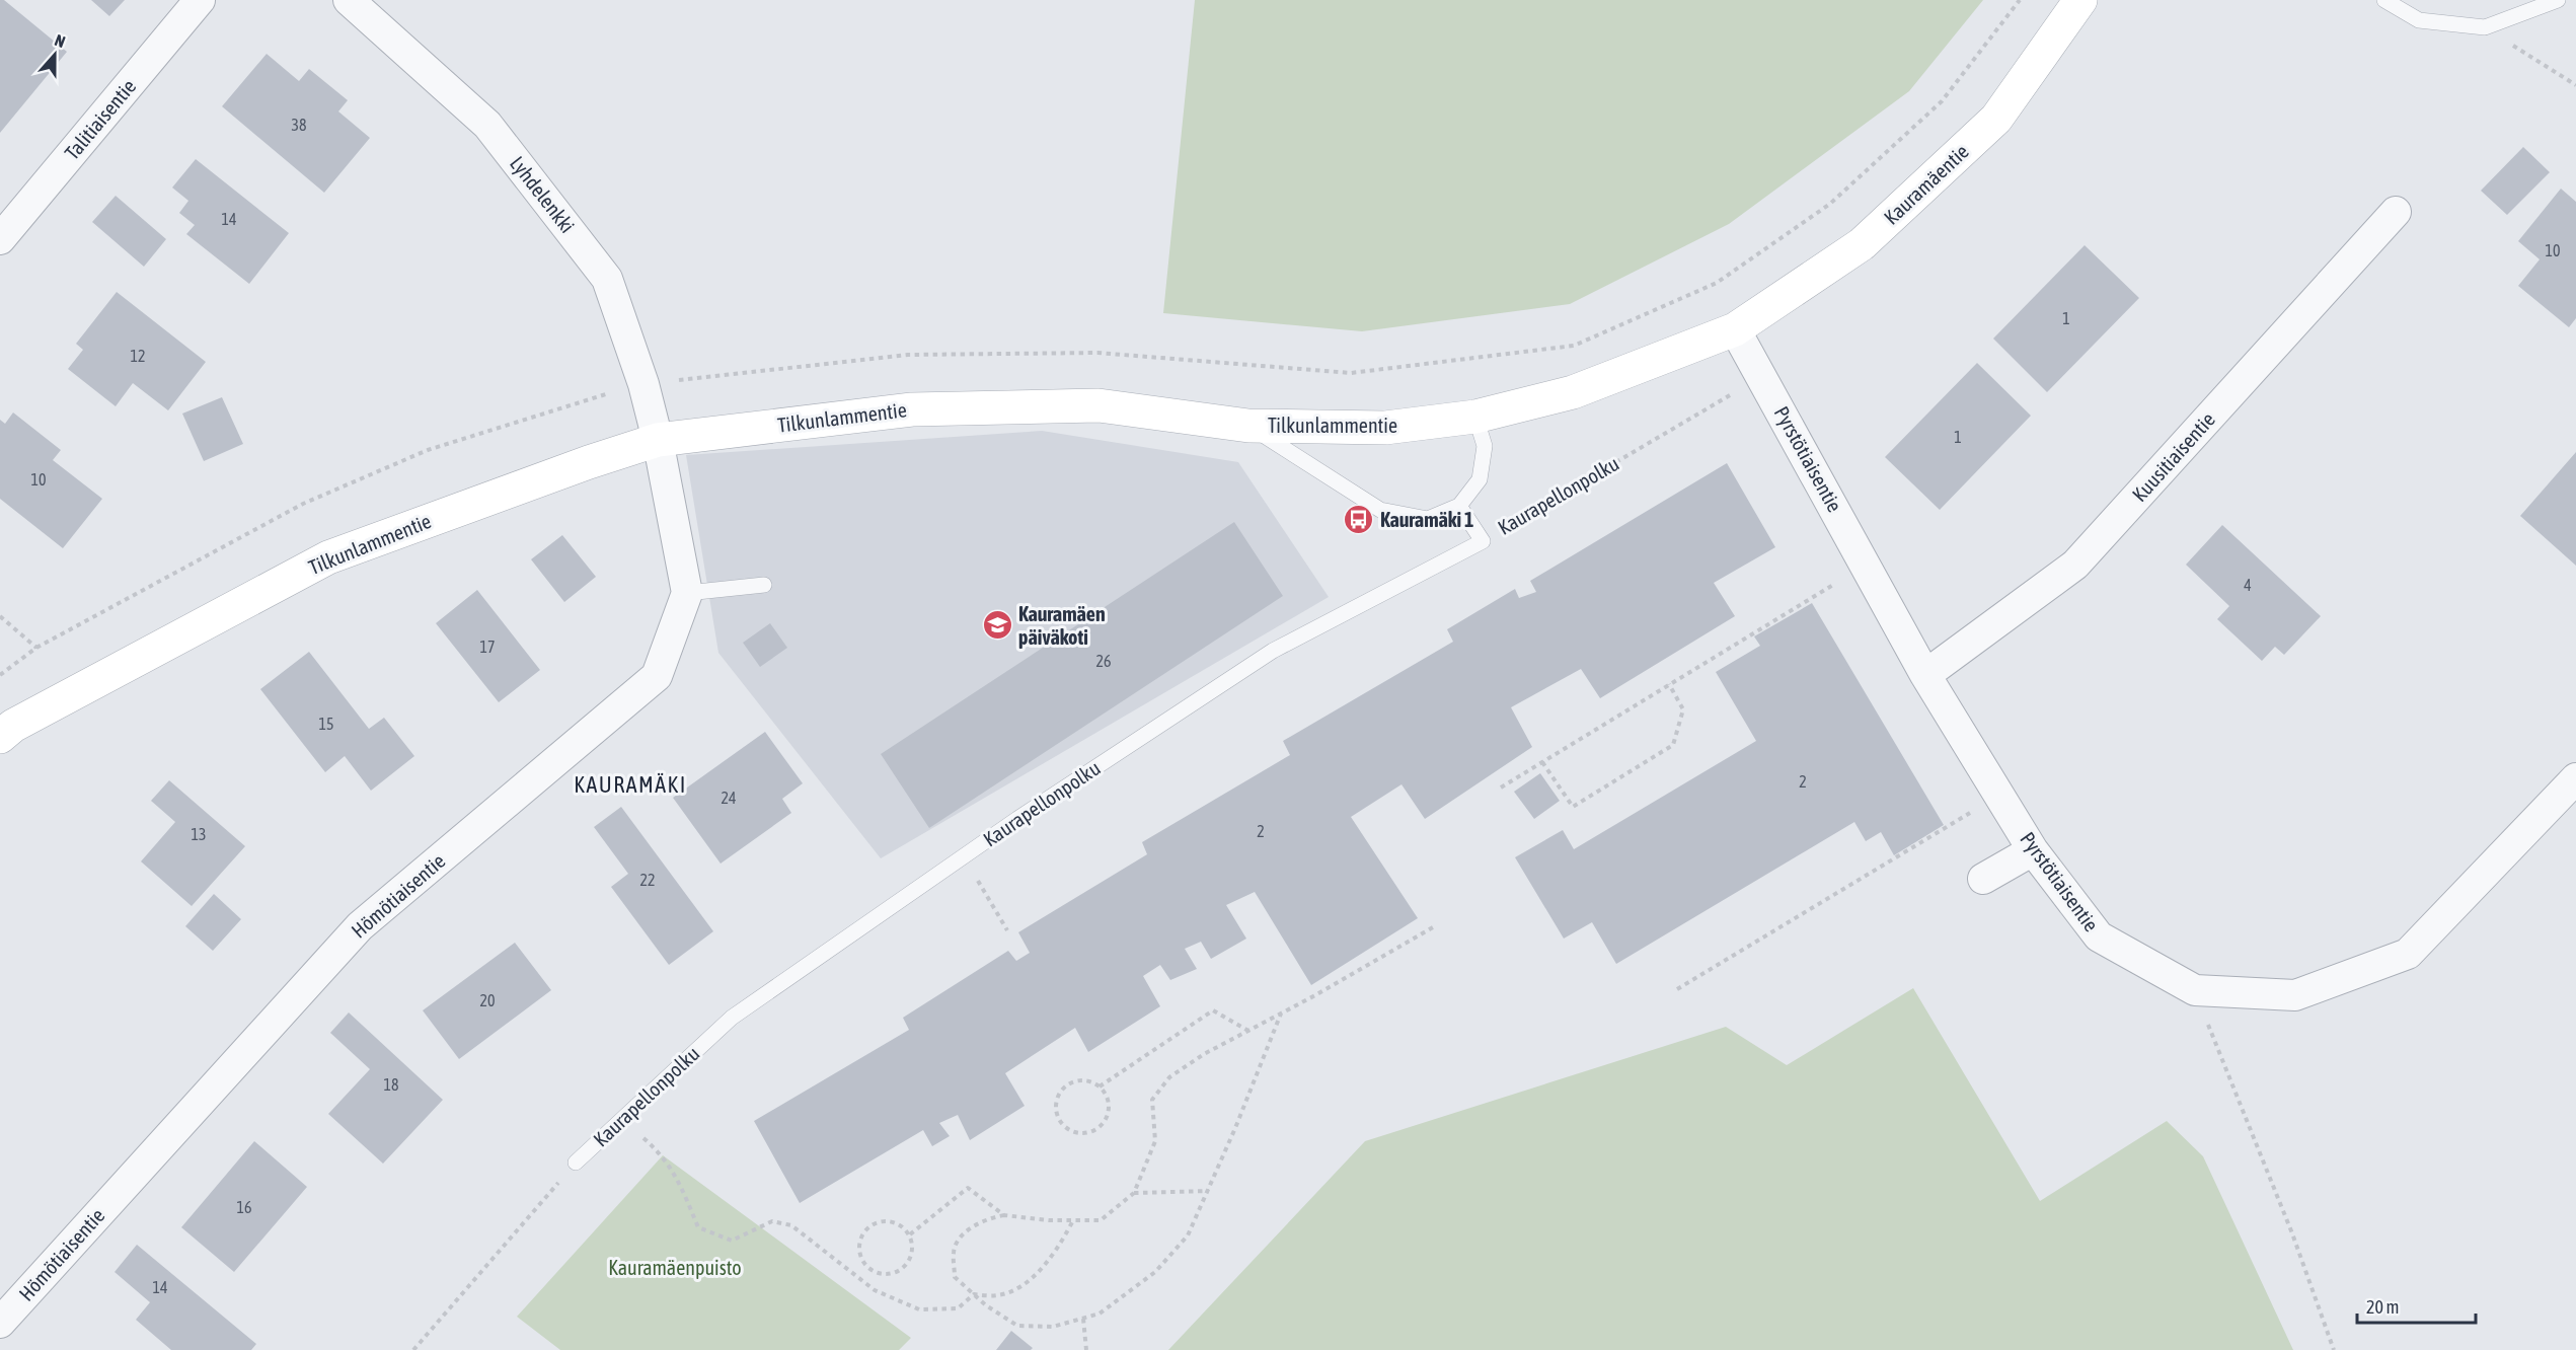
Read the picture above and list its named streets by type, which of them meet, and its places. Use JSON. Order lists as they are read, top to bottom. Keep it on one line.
{"streets":{"street":["Talitiaisentie","Kauramäentie","Lyhdelenkki","Tilkunlammentie","Kuusitiaisentie","Pyrstötiaisentie","Hömötiaisentie"],"lane":["Kaurapellonpolku"]},"crossings":[["Kauramäentie","Tilkunlammentie"],["Kauramäentie","Pyrstötiaisentie"],["Lyhdelenkki","Tilkunlammentie"],["Tilkunlammentie","Pyrstötiaisentie"],["Kuusitiaisentie","Pyrstötiaisentie"],["Pyrstötiaisentie","Kaurapellonpolku"]],"districts":["KAURAMÄKI"],"parks":["Kauramäenpuisto"],"places":{"bus stop":["Kauramäki 1"],"school or university":["Kauramäen päiväkoti"]},"house_numbers":["38","14","10","1","12","1","10","4","17","26","15","2","24","2","13","22","20","18","16","14"],"scale_bar":"20 m","north":"top"}
